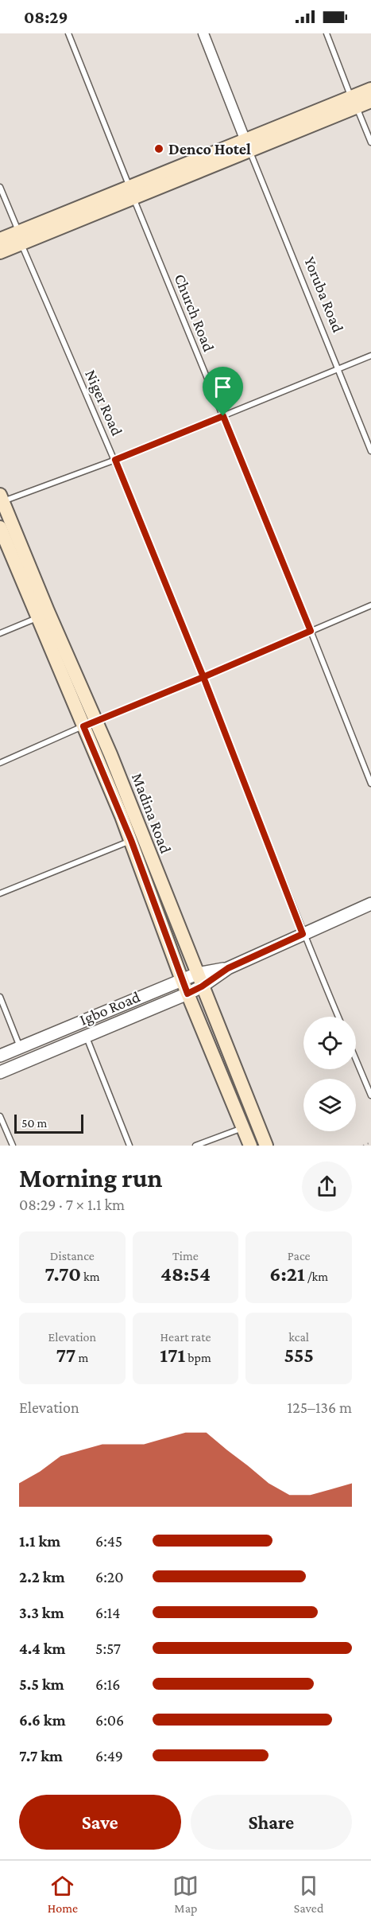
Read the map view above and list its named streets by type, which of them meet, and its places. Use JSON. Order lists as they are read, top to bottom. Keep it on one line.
{"streets":{"main road":["Madina Road"],"street":["Yoruba Road","Igbo Road"],"lane":["Church Road","Niger Road"]},"crossings":[["Niger Road","Igbo Road"],["Madina Road","Igbo Road"]],"places":["Denco Hotel"],"scale_bar":"50 m","page":{"status":"08:29","scale":"50 m","heading":["Morning run","08:29 · 7 × 1.1 km"],"stats":[["Distance","7.70 km"],["Time","48:54"],["Pace","6:21 /km"],["Elevation","77 m"],["Heart rate","171 bpm"],["kcal","555"]],"chart":["Elevation","125–136 m"],"list":[{"name":"1.1 km","note":"6:45"},{"name":"2.2 km","note":"6:20"},{"name":"3.3 km","note":"6:14"},{"name":"4.4 km","note":"5:57"},{"name":"5.5 km","note":"6:16"},{"name":"6.6 km","note":"6:06"},{"name":"7.7 km","note":"6:49"}],"buttons":["Save","Share"],"tabs":["Home","Map","Saved"]}}
